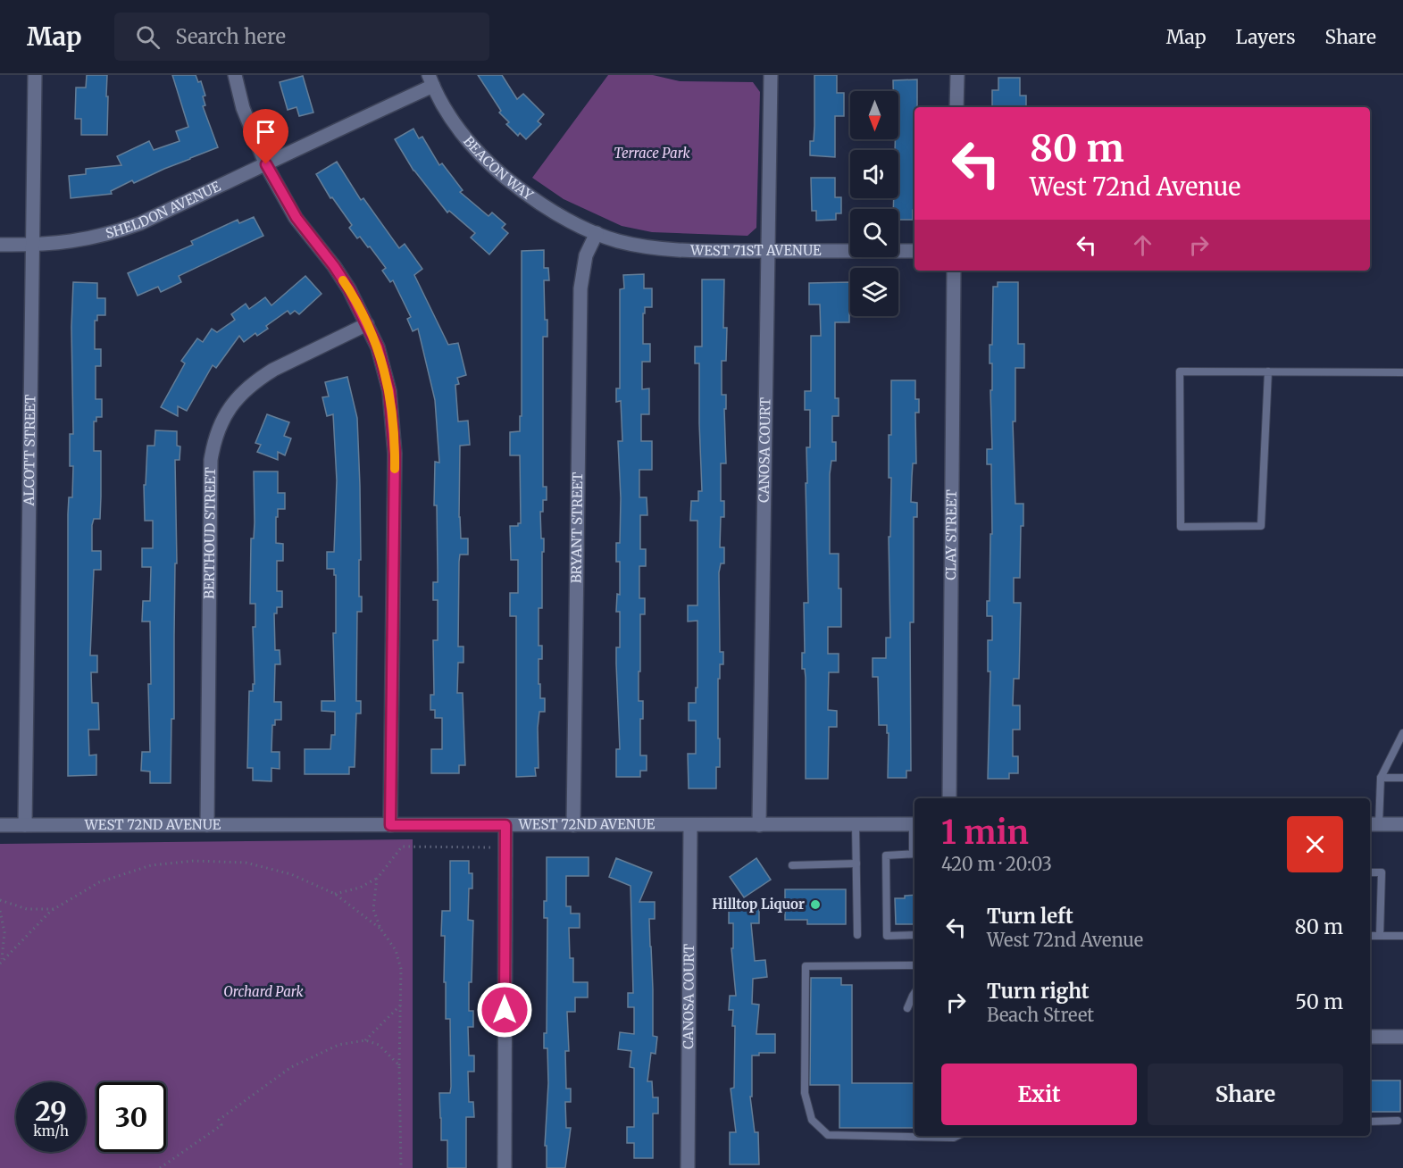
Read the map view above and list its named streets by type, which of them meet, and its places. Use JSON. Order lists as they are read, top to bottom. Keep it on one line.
{"streets":{"street":["BEACON WAY","SHELDON AVENUE","WEST 71ST AVENUE","ALCOTT STREET","CANOSA COURT","BRYANT STREET","BERTHOUD STREET","CLAY STREET","WEST 72ND AVENUE"]},"crossings":[["BEACON WAY","SHELDON AVENUE"],["BEACON WAY","WEST 71ST AVENUE"],["BEACON WAY","BRYANT STREET"],["SHELDON AVENUE","ALCOTT STREET"],["WEST 71ST AVENUE","CANOSA COURT"],["WEST 71ST AVENUE","BRYANT STREET"],["ALCOTT STREET","WEST 72ND AVENUE"],["CANOSA COURT","WEST 72ND AVENUE"],["BRYANT STREET","WEST 72ND AVENUE"],["BERTHOUD STREET","WEST 72ND AVENUE"]],"parks":["Terrace Park","Orchard Park"],"places":["Hilltop Liquor"],"north":"bottom","page":{"header":"Map","search":"Search here","nav":["Map","Layers","Share"],"turn":["80 m","West 72nd Avenue"],"heading":["1 min","420 m · 20:03"],"list":[{"name":"Turn left","note":"West 72nd Avenue","value":"80 m"},{"name":"Turn right","note":"Beach Street","value":"50 m"}],"buttons":["Exit","Share"],"speed":"29 km/h","limit":"30"}}
